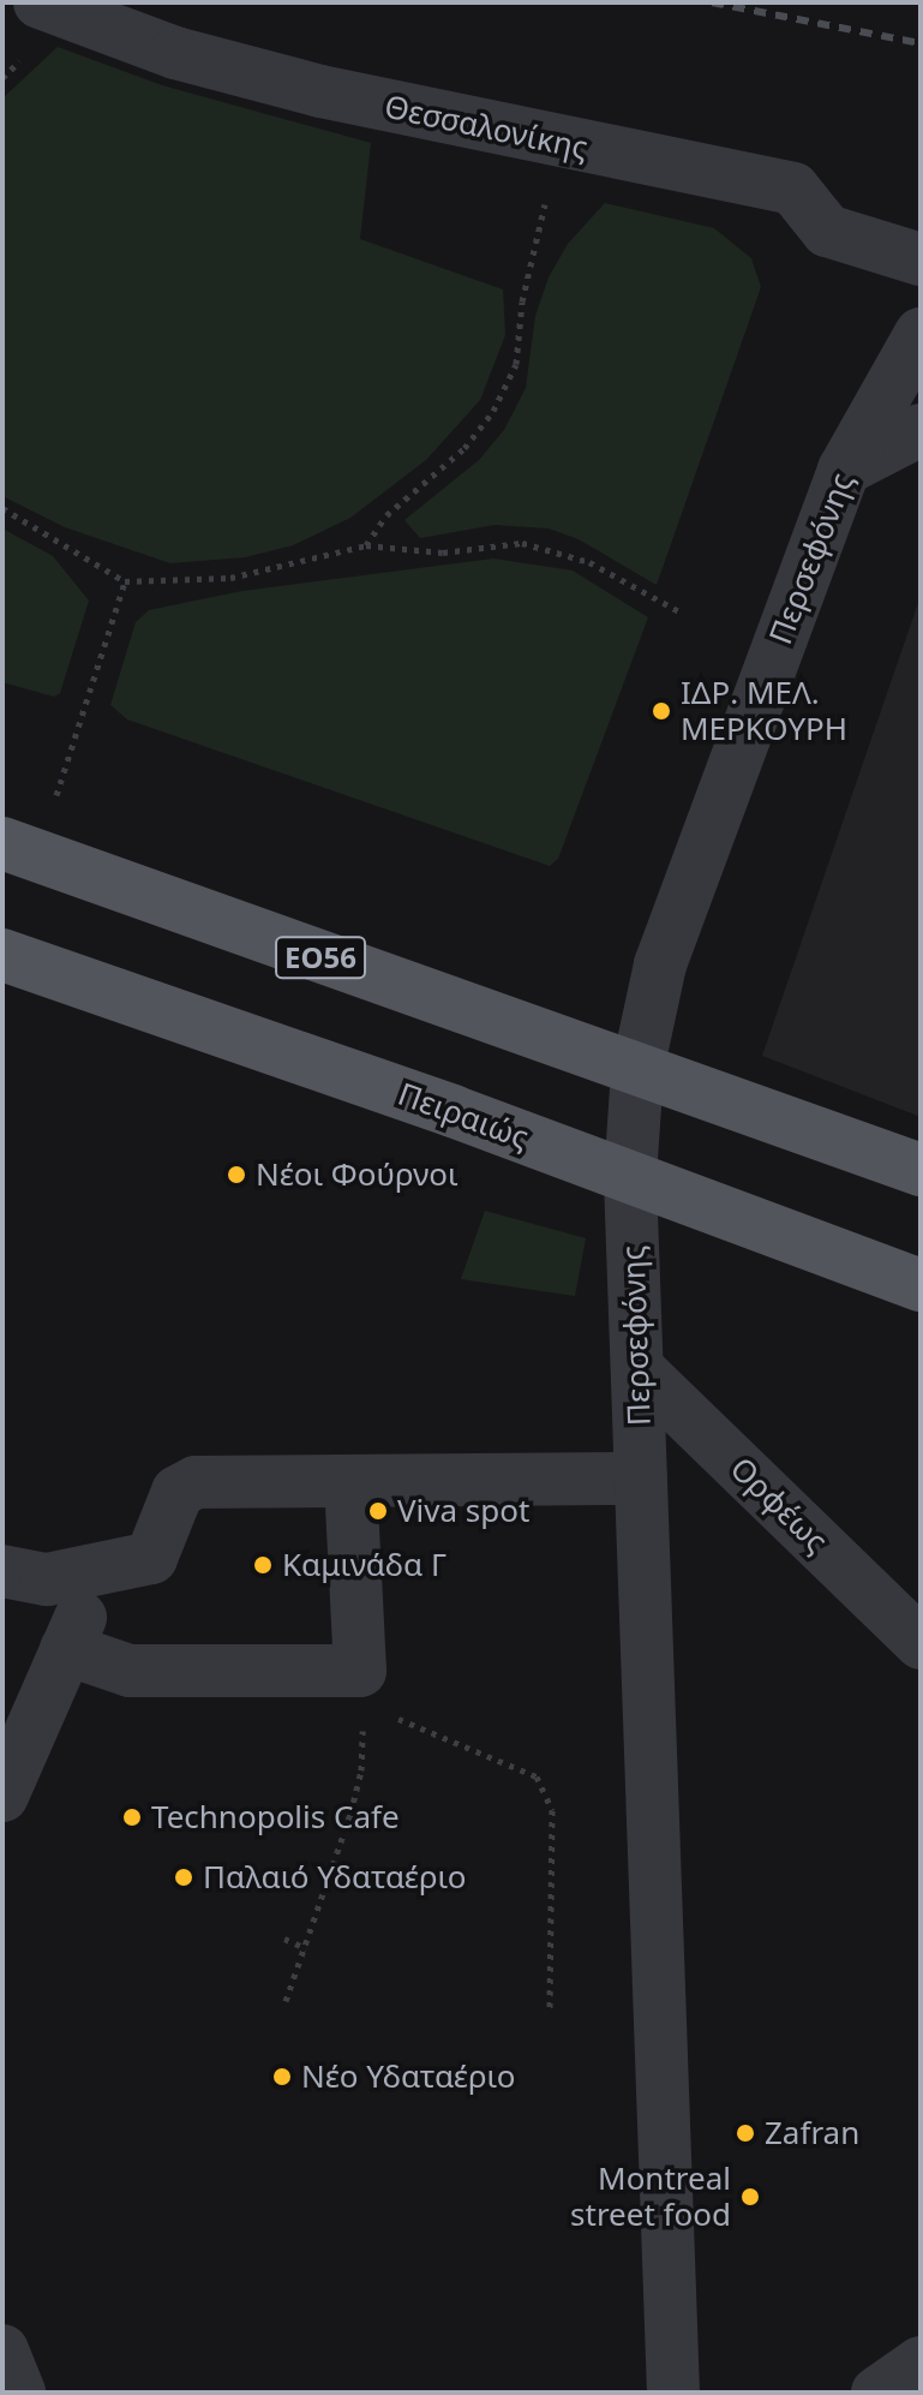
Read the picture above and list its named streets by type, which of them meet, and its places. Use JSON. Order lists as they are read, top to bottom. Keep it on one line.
{"streets":{"main road":["ΕΟ56","Πειραιώς"],"street":["Θεσσαλονίκης","Περσεφόνης","Ορφέως"]},"crossings":[["Περσεφόνης","ΕΟ56"],["Περσεφόνης","Πειραιώς"],["Περσεφόνης","Ορφέως"]],"places":["ΙΔΡ. ΜΕΛ. ΜΕΡΚΟΥΡΗ","Νέοι Φούρνοι","Viva spot","Καμινάδα Γ","Technopolis Cafe","Παλαιό Υδαταέριο","Νέο Υδαταέριο","Zafran","Montreal street food"]}
